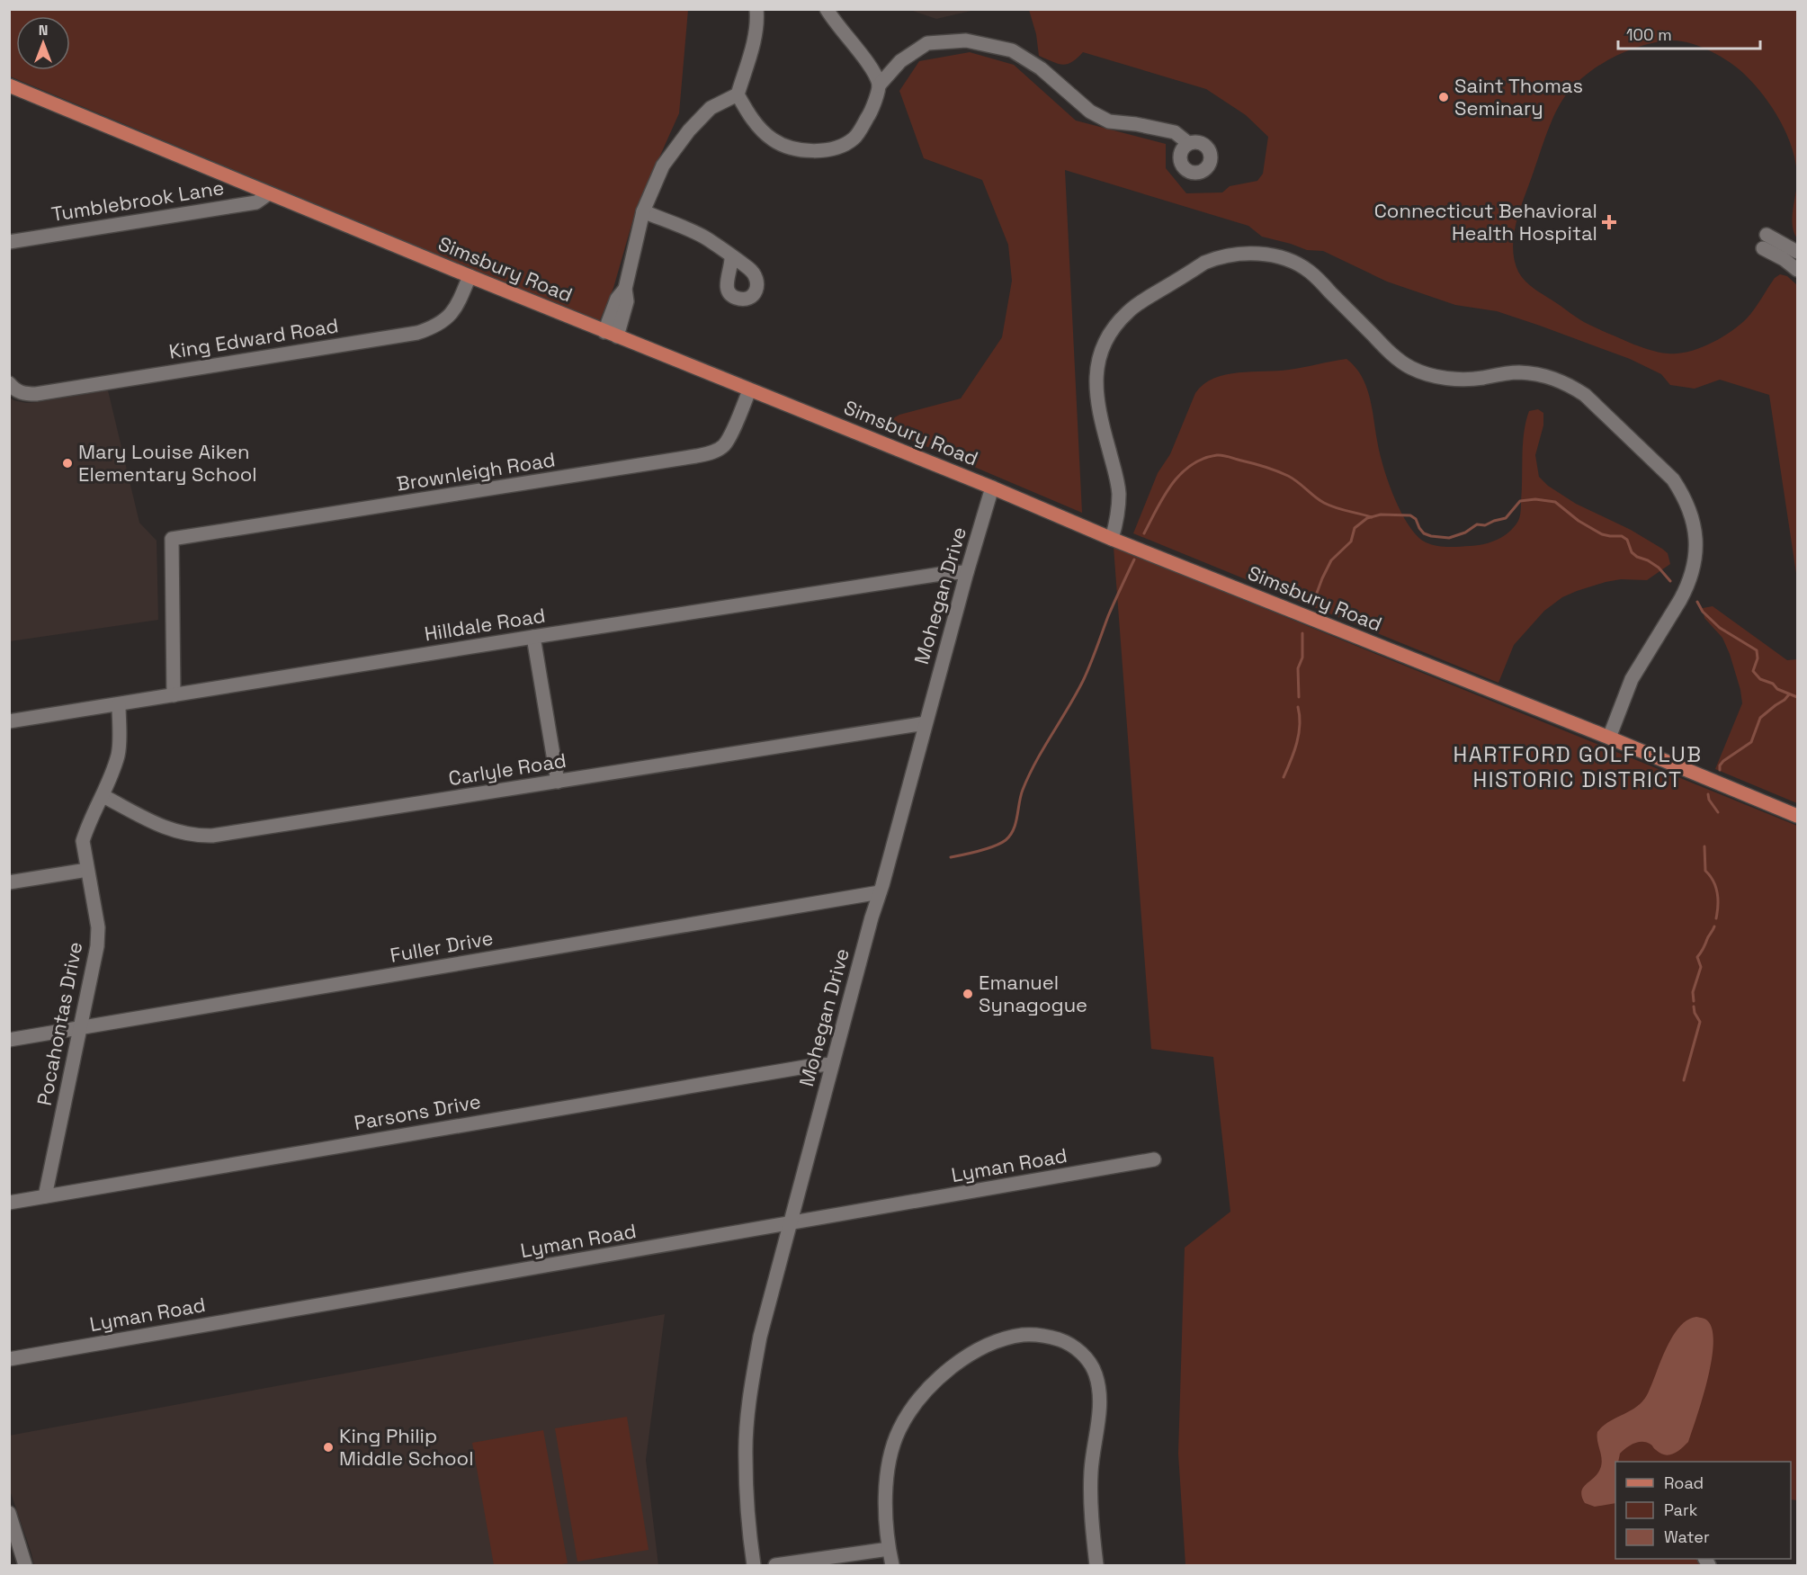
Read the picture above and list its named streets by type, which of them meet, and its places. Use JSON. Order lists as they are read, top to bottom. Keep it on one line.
{"streets":{"main road":["Simsbury Road"],"street":["Tumblebrook Lane","King Edward Road","Brownleigh Road","Mohegan Drive","Hilldale Road","Carlyle Road","Fuller Drive","Pocahontas Drive","Parsons Drive","Lyman Road"]},"crossings":[["Tumblebrook Lane","Simsbury Road"],["Simsbury Road","King Edward Road"],["Simsbury Road","Brownleigh Road"],["Simsbury Road","Mohegan Drive"],["Brownleigh Road","Hilldale Road"],["Mohegan Drive","Hilldale Road"],["Mohegan Drive","Carlyle Road"],["Mohegan Drive","Fuller Drive"],["Mohegan Drive","Parsons Drive"],["Mohegan Drive","Lyman Road"],["Hilldale Road","Pocahontas Drive"],["Carlyle Road","Pocahontas Drive"],["Fuller Drive","Pocahontas Drive"],["Pocahontas Drive","Parsons Drive"]],"districts":["HARTFORD GOLF CLUB HISTORIC DISTRICT"],"places":{"other":["Saint Thomas Seminary","Mary Louise Aiken Elementary School","Emanuel Synagogue","King Philip Middle School"],"health":["Connecticut Behavioral Health Hospital"]},"legend":["Road","Park","Water"],"scale_bar":"100 m","north":"top"}
